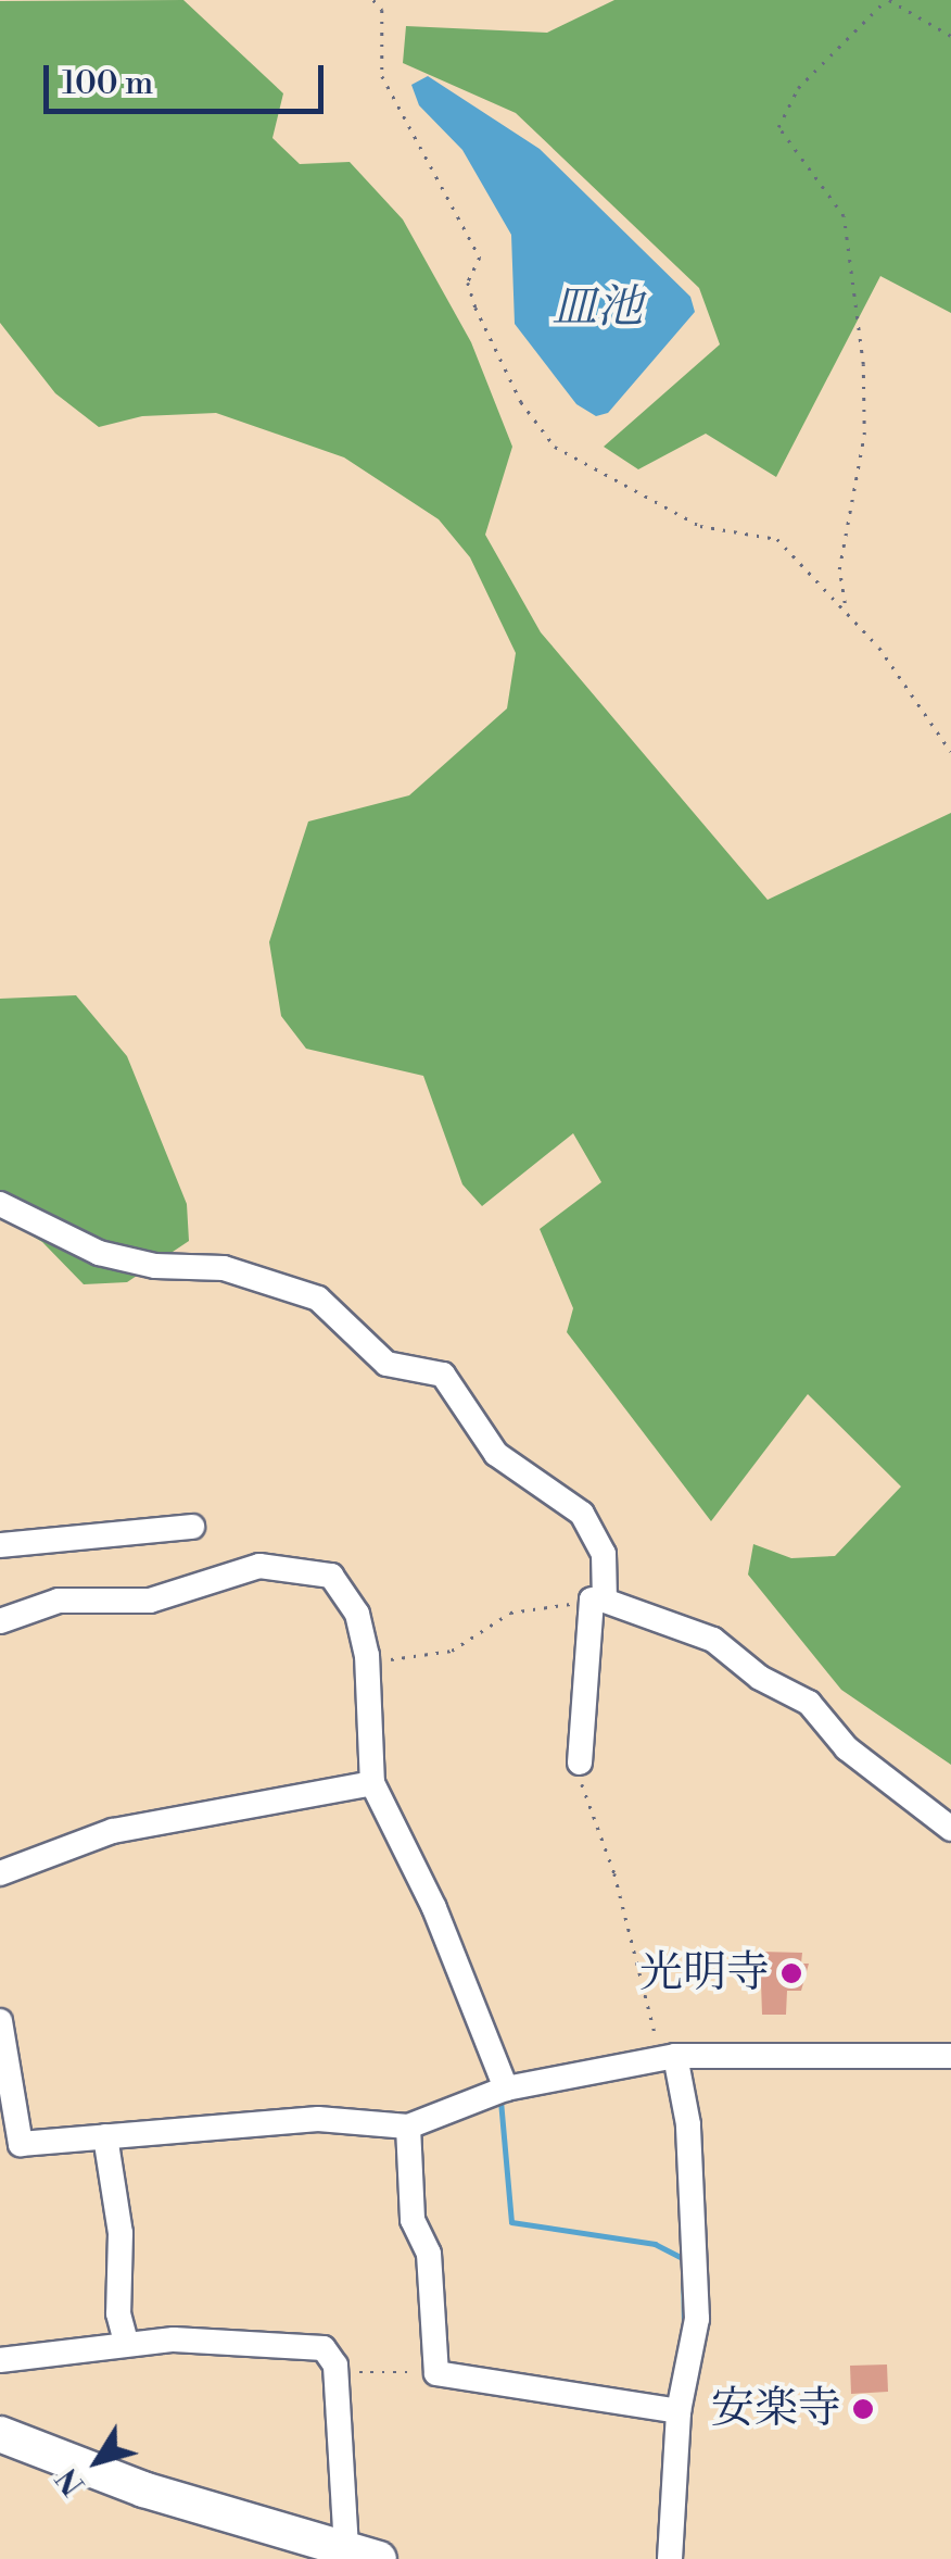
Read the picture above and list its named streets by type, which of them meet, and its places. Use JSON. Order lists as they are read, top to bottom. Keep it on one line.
{"water":["皿池"],"places":["光明寺","安楽寺"],"scale_bar":"100 m","north":"bottom left"}
